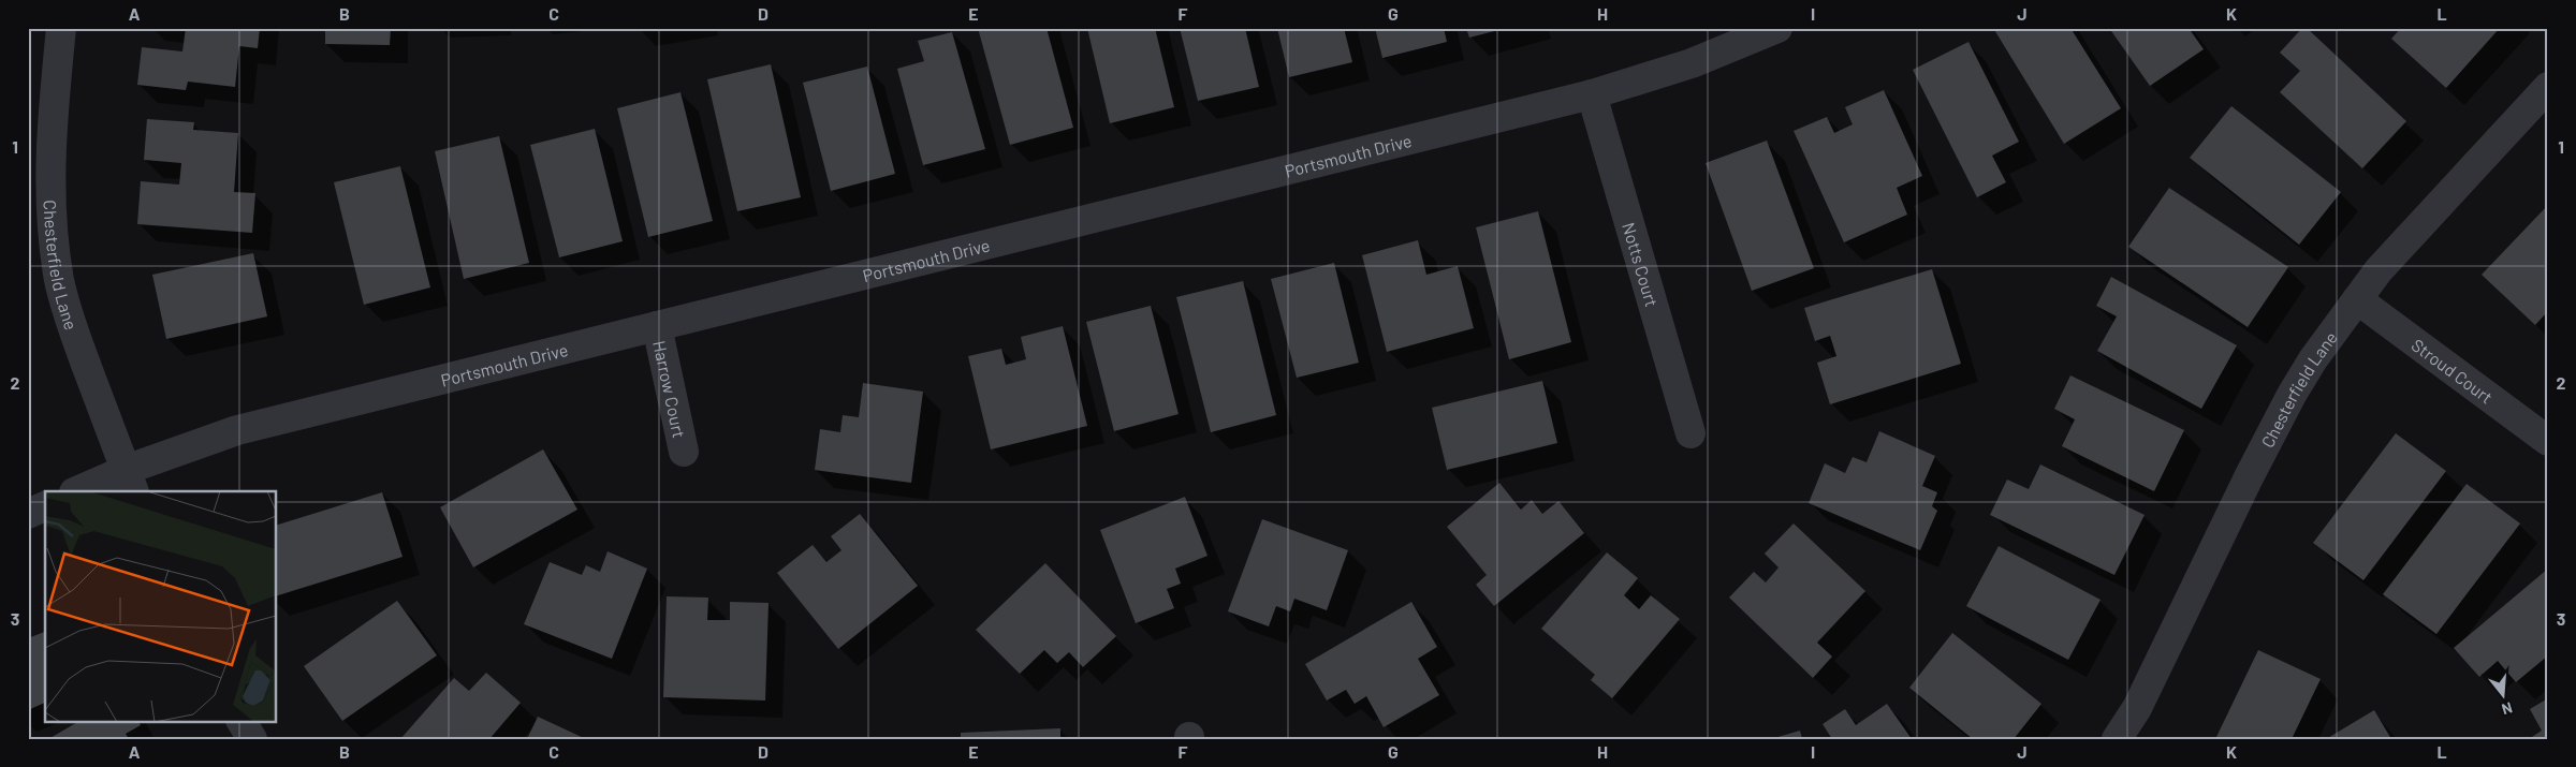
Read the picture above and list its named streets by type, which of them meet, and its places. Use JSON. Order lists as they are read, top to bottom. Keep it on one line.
{"streets":{"street":["Portsmouth Drive","Notts Court","Chesterfield Lane","Stroud Court","Harrow Court"]},"crossings":[["Portsmouth Drive","Notts Court"],["Portsmouth Drive","Chesterfield Lane"],["Portsmouth Drive","Harrow Court"],["Chesterfield Lane","Stroud Court"]],"north":"bottom","grid":{"columns":["A","B","C","D","E","F","G","H","I","J","K","L"],"rows":["1","2","3"]}}
